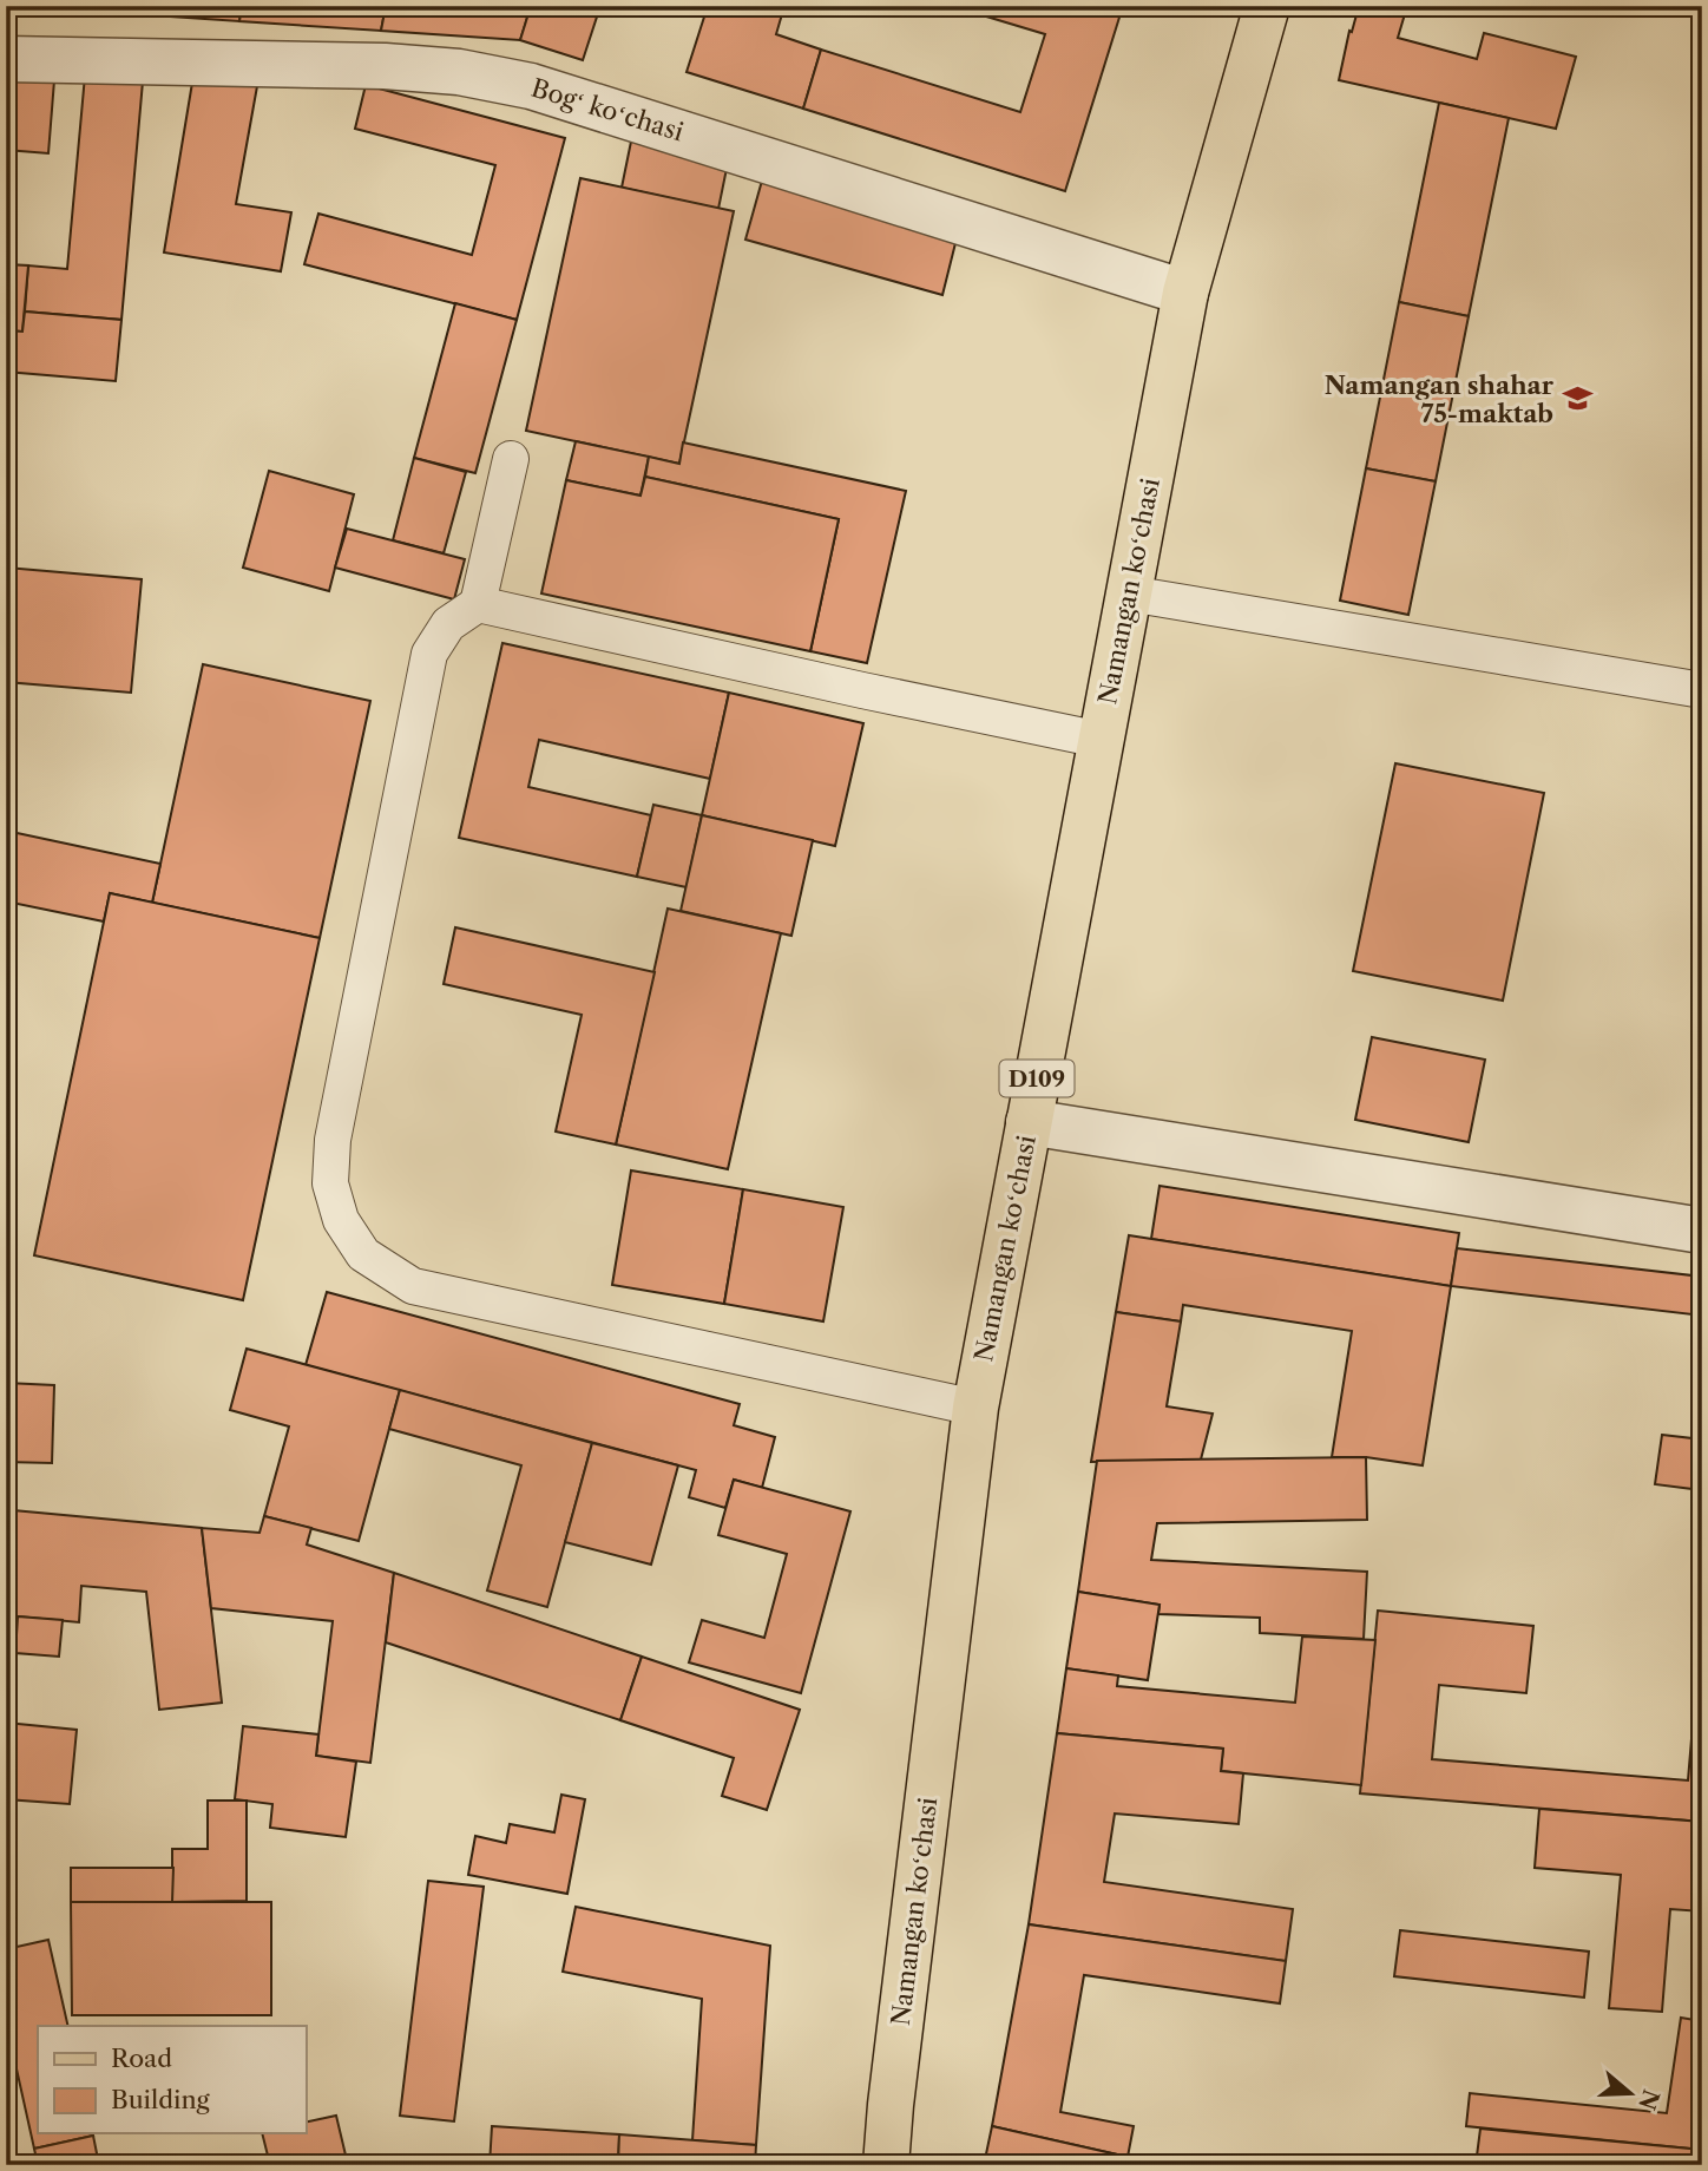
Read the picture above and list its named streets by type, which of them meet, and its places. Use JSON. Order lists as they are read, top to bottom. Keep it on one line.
{"streets":{"main road":["Namangan koʻchasi","D109"],"street":["Bogʻ koʻchasi"]},"crossings":[["Bogʻ koʻchasi","Namangan koʻchasi"]],"places":{"school or university":["Namangan shahar 75-maktab"]},"legend":["Road","Building"],"north":"right"}
